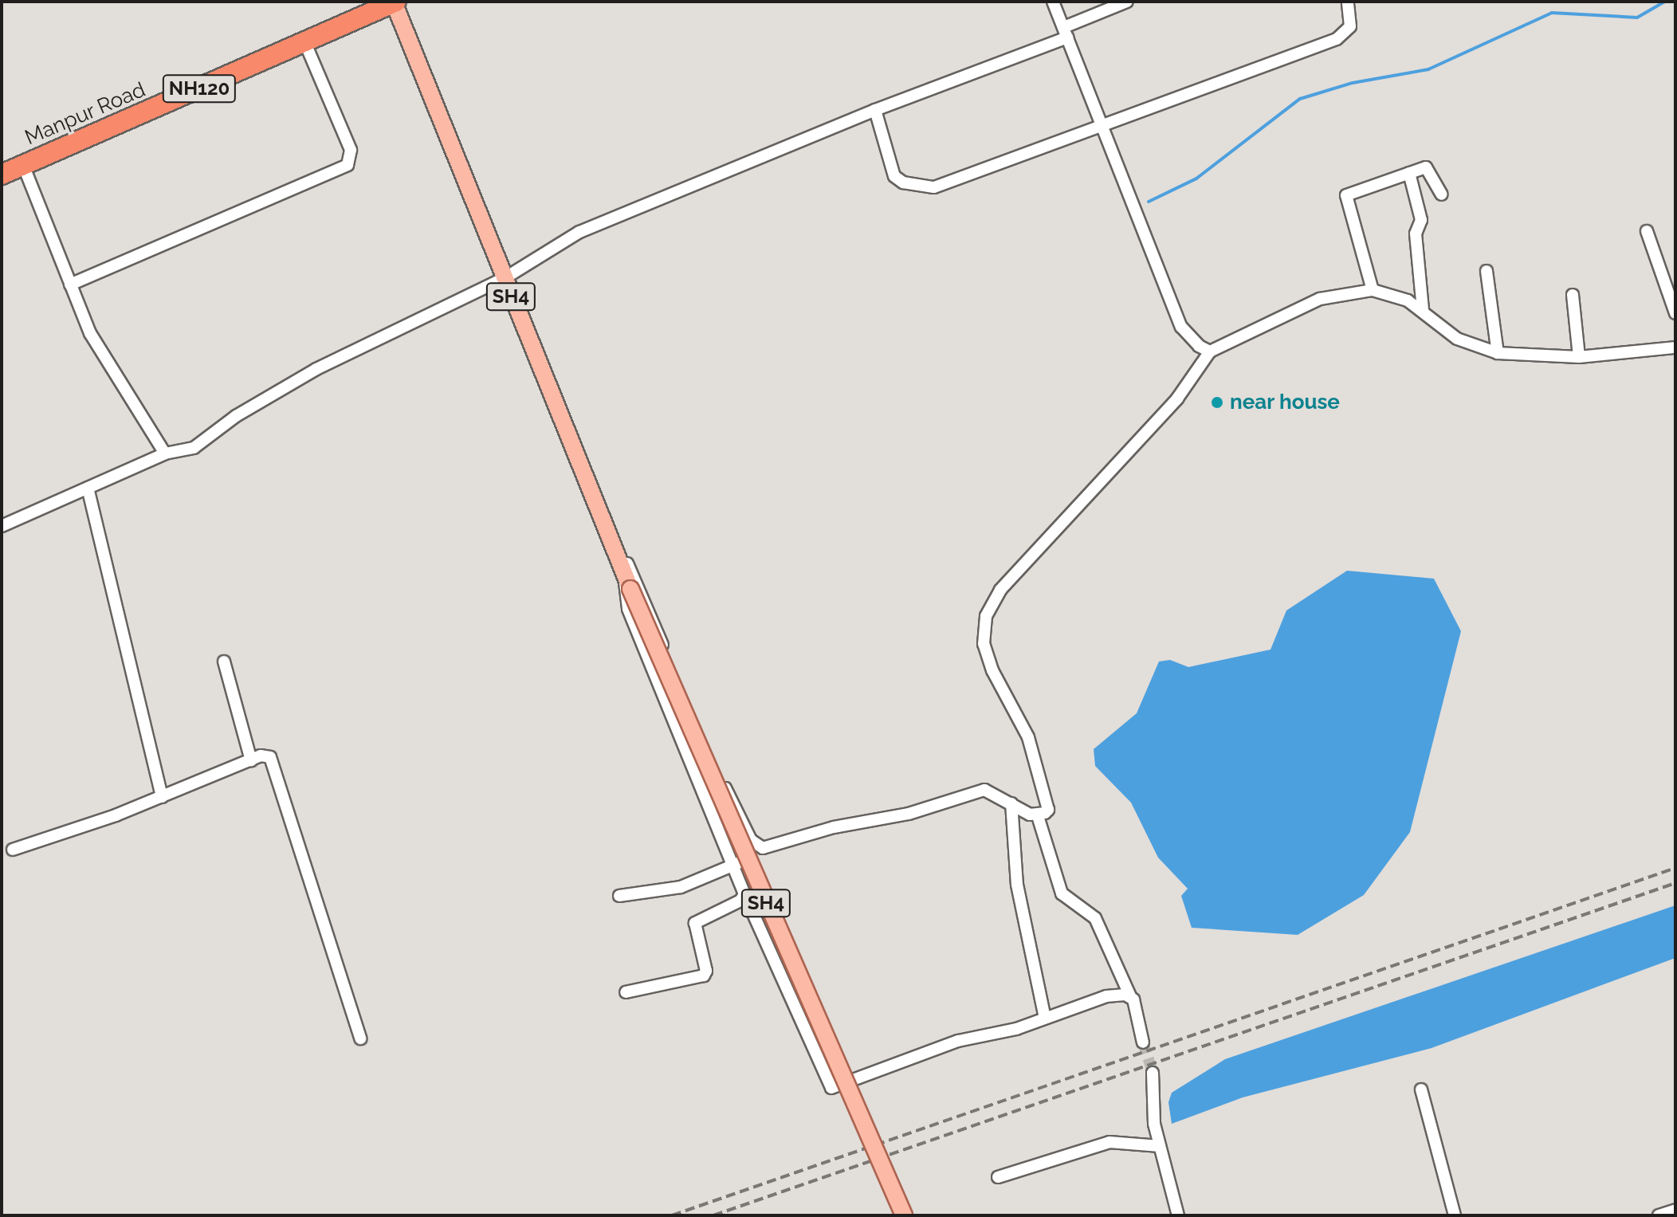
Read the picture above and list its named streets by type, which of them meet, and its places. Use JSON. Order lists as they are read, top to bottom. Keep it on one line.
{"streets":{"highway":["NH120","Manpur Road"],"main road":["SH4"]},"crossings":[["Manpur Road","SH4"]],"places":["near house"]}
